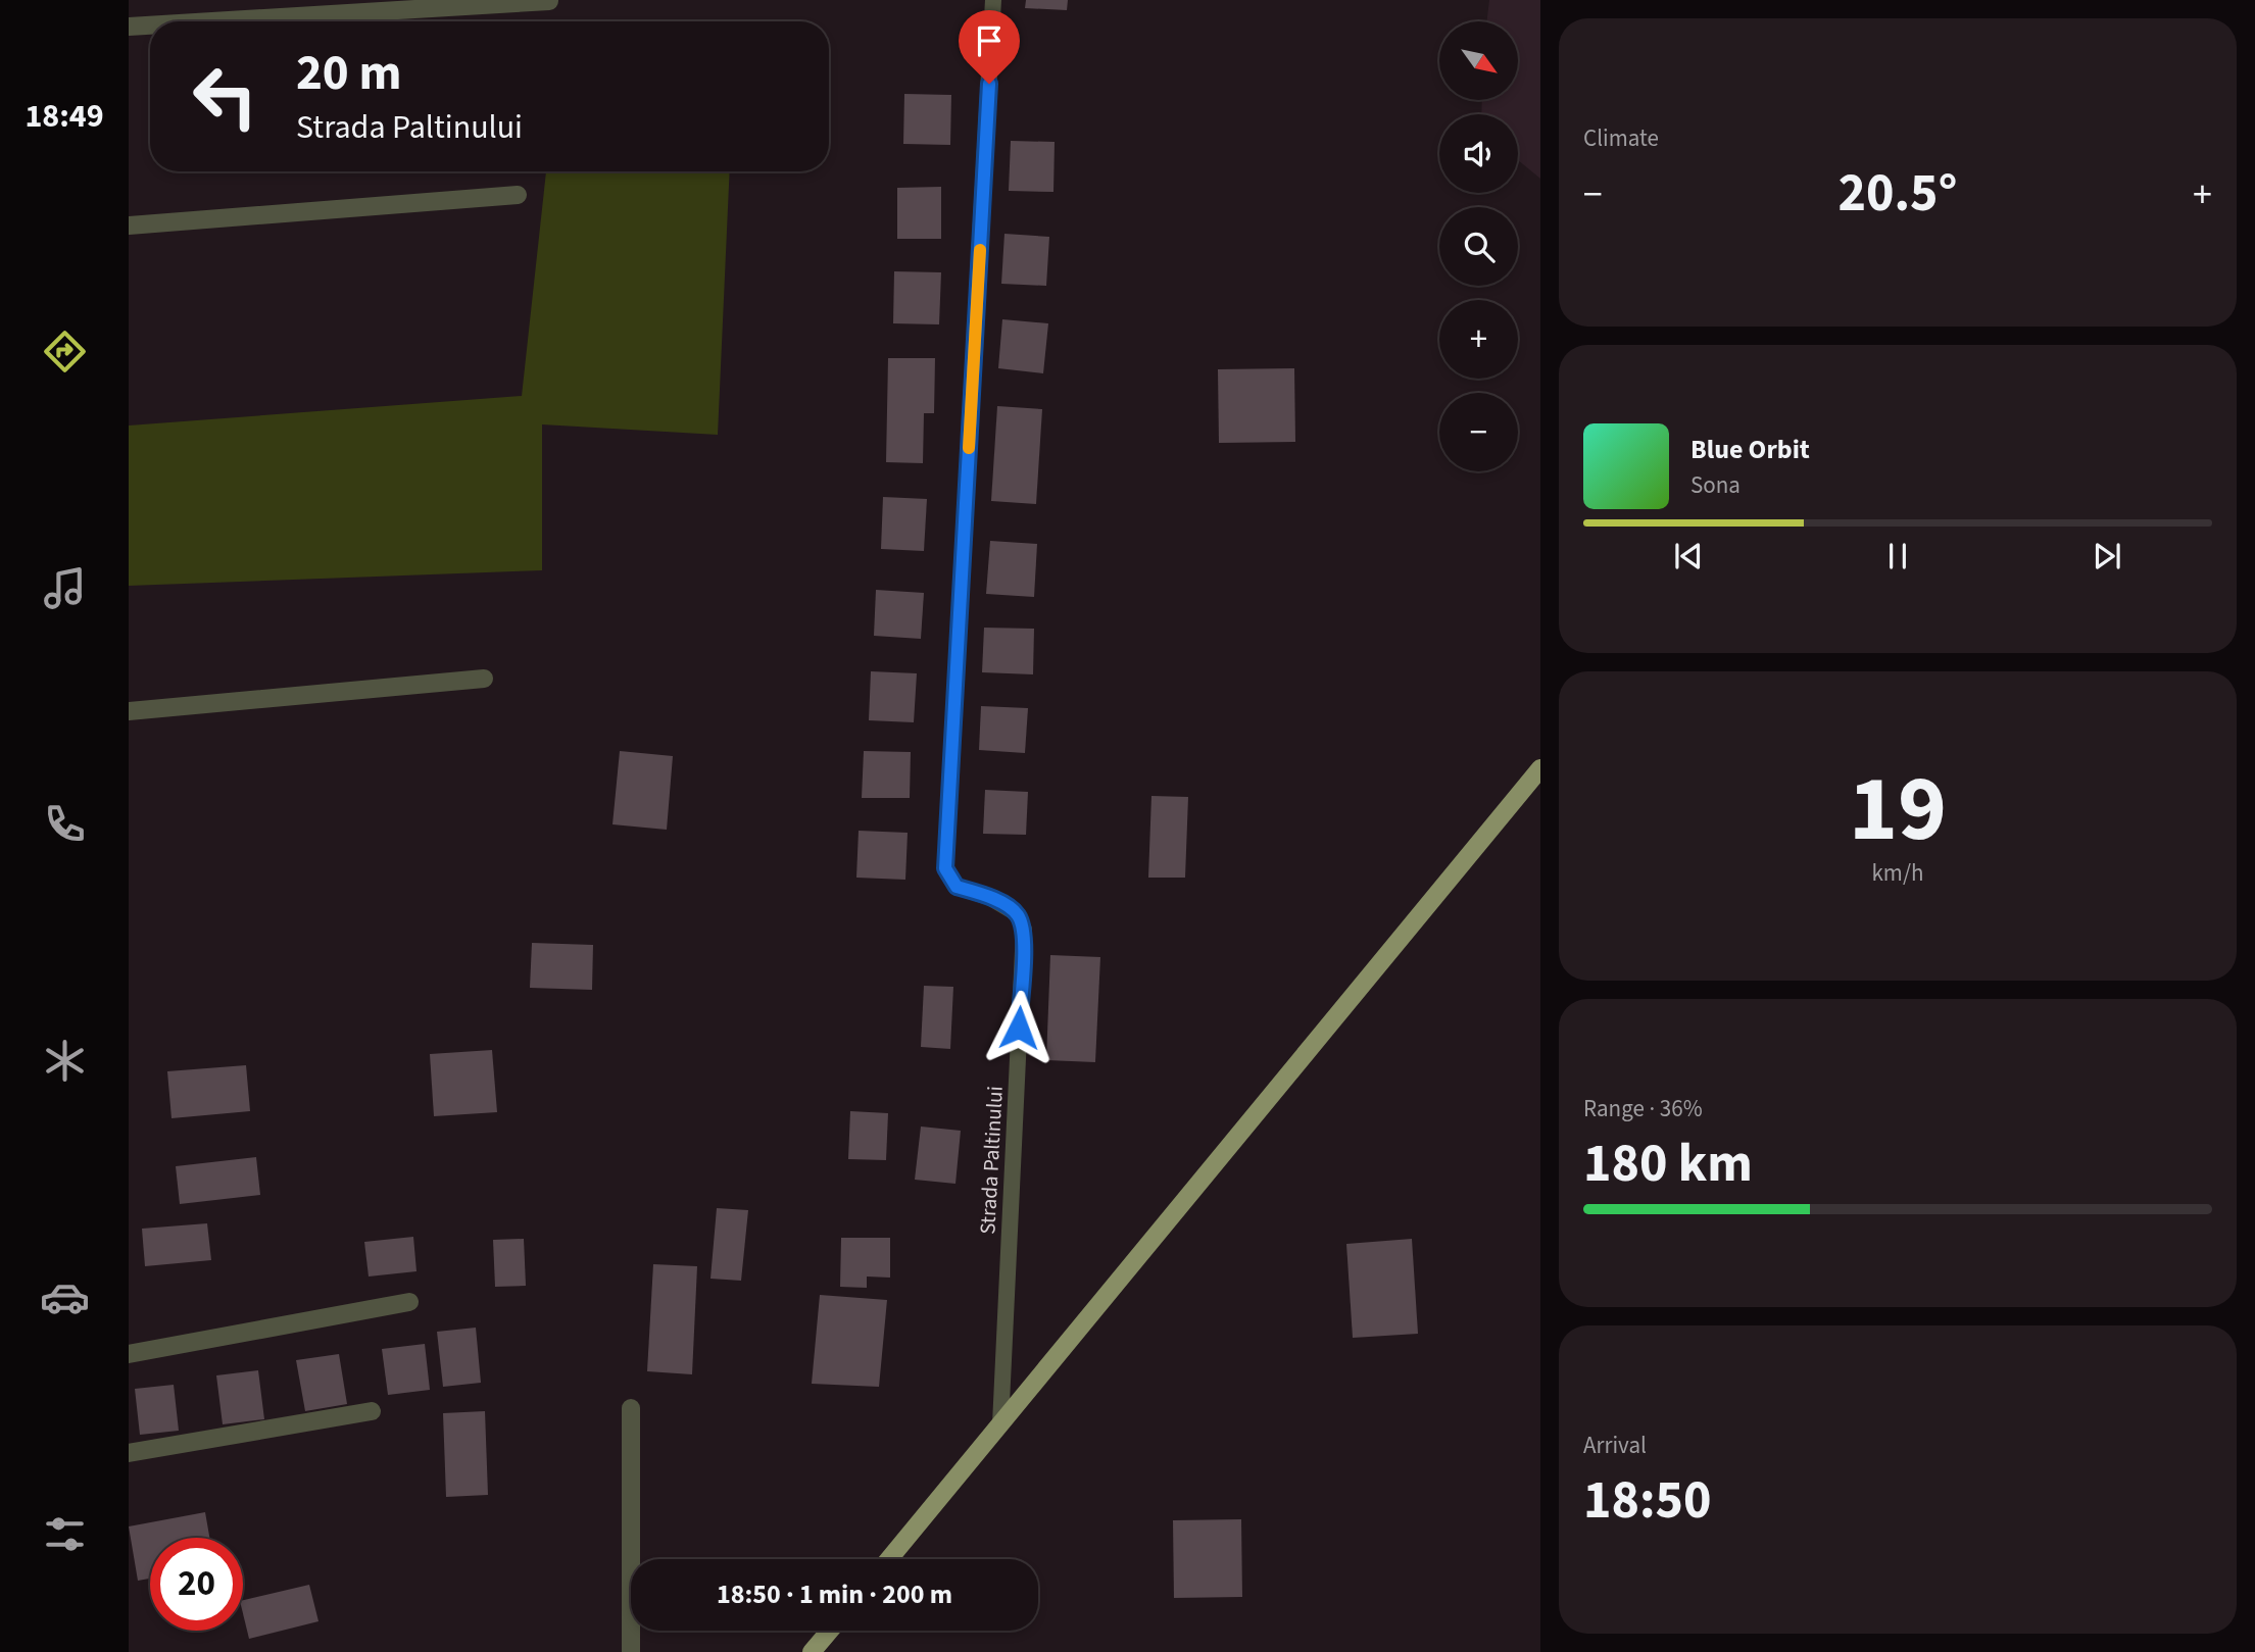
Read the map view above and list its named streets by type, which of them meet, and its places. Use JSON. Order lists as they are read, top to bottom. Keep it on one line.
{"streets":{"lane":["Strada Paltinului"]},"north":"bottom right","page":{"tabs":"18:49","tile":["Climate",["19","km/h"],["Range · 36%","180 km"],["Arrival","18:50"]],"map_buttons":["+","−"],"turn":["20 m","Strada Paltinului"],"heat":["−","20.5°","+"],"song":["Blue Orbit","Sona"],"limit":"20","trip":"18:50 · 1 min · 200 m"}}
